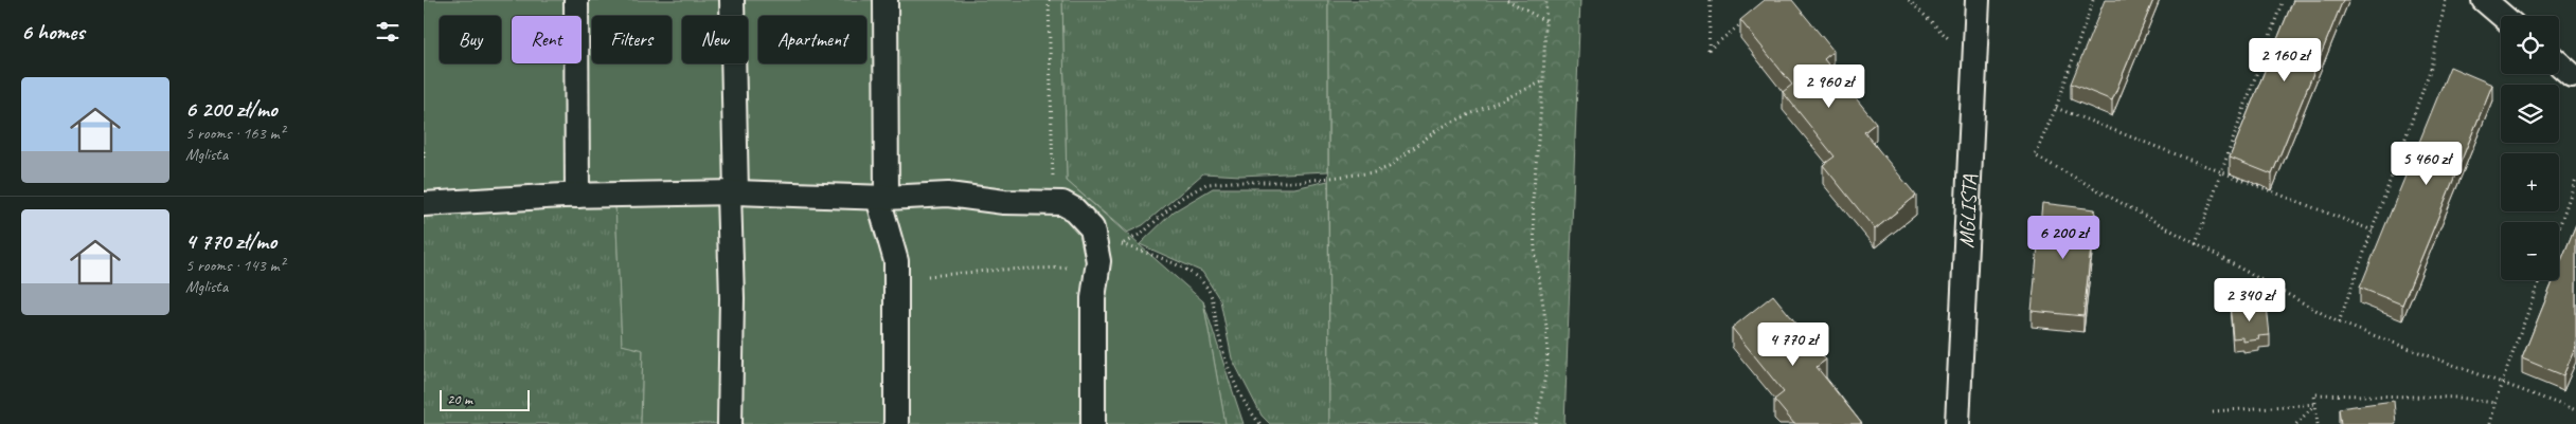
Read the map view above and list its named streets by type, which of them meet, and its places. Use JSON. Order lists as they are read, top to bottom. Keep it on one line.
{"streets":{"street":["MGLISTA"]},"scale_bar":"20 m","page":{"heading":"6 homes","map_buttons":["+","−"],"chip":["Buy","Rent","Filters","New","Apartment"],"price":["2 160 zł","2 960 zł","5 460 zł","6 200 zł","2 340 zł","4 770 zł"],"list":[{"name":"6 200 zł/mo","note":"5 rooms · 163 m² · Mglista"},{"name":"4 770 zł/mo","note":"5 rooms · 143 m² · Mglista"}],"scale":"20 m"}}
